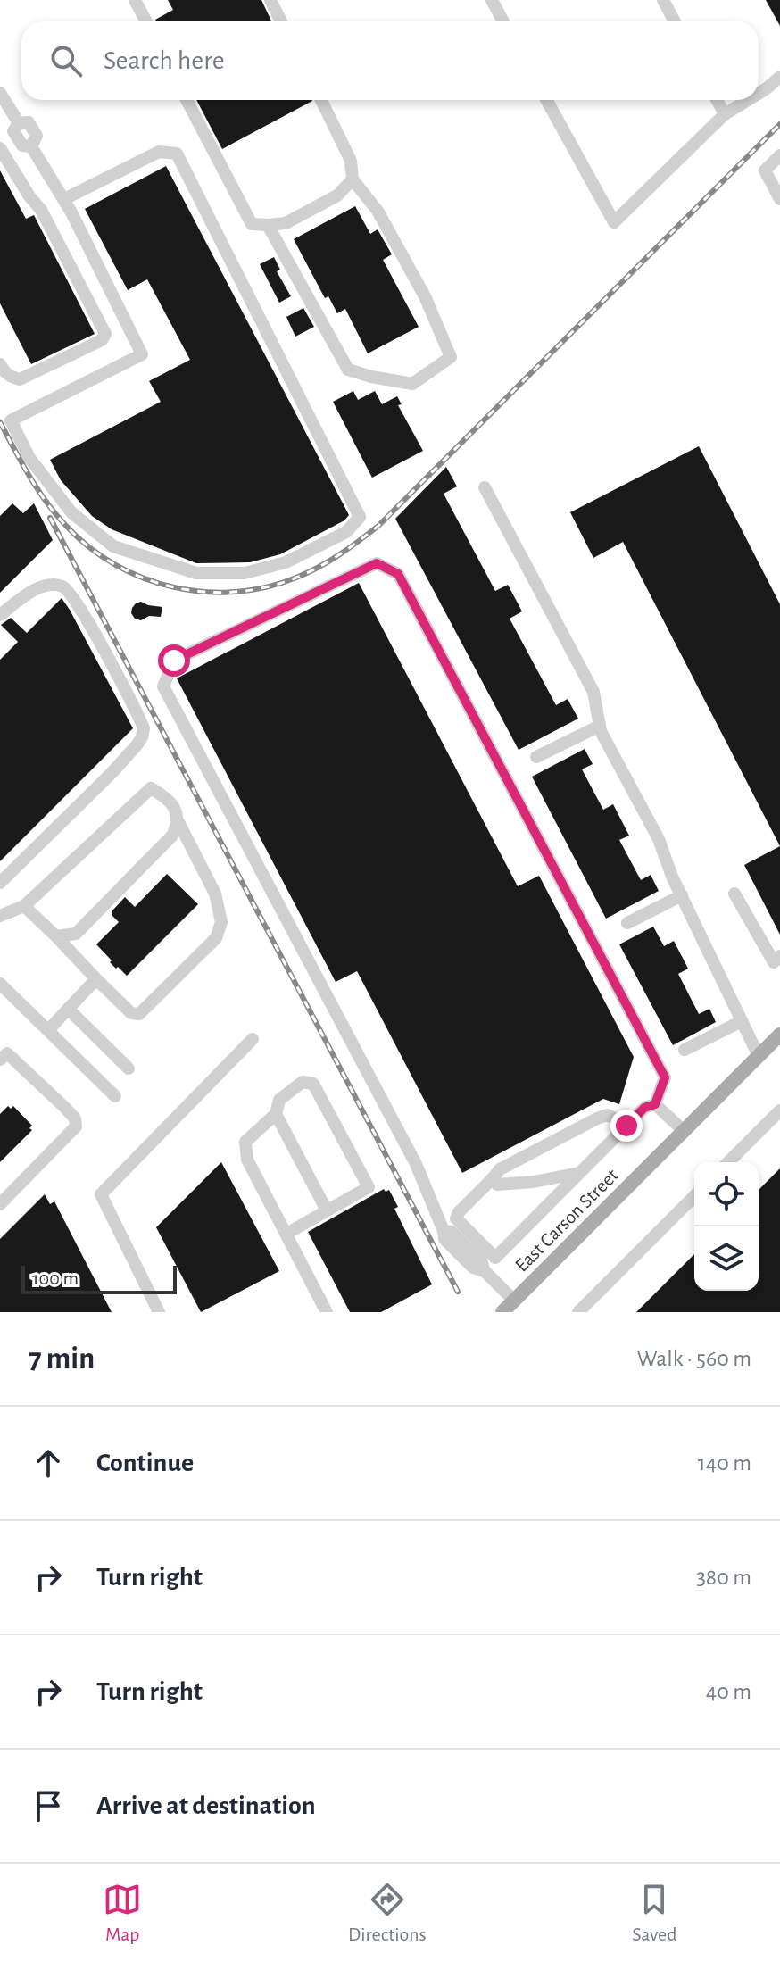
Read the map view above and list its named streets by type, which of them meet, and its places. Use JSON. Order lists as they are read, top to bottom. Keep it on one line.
{"streets":{"main road":["East Carson Street"]},"scale_bar":"100 m","page":{"search":"Search here","scale":"100 m","heading":["7 min","Walk · 560 m"],"list":[["Continue","140 m"],["Turn right","380 m"],["Turn right","40 m"],"Arrive at destination"],"nav":["Map","Directions","Saved"]}}
